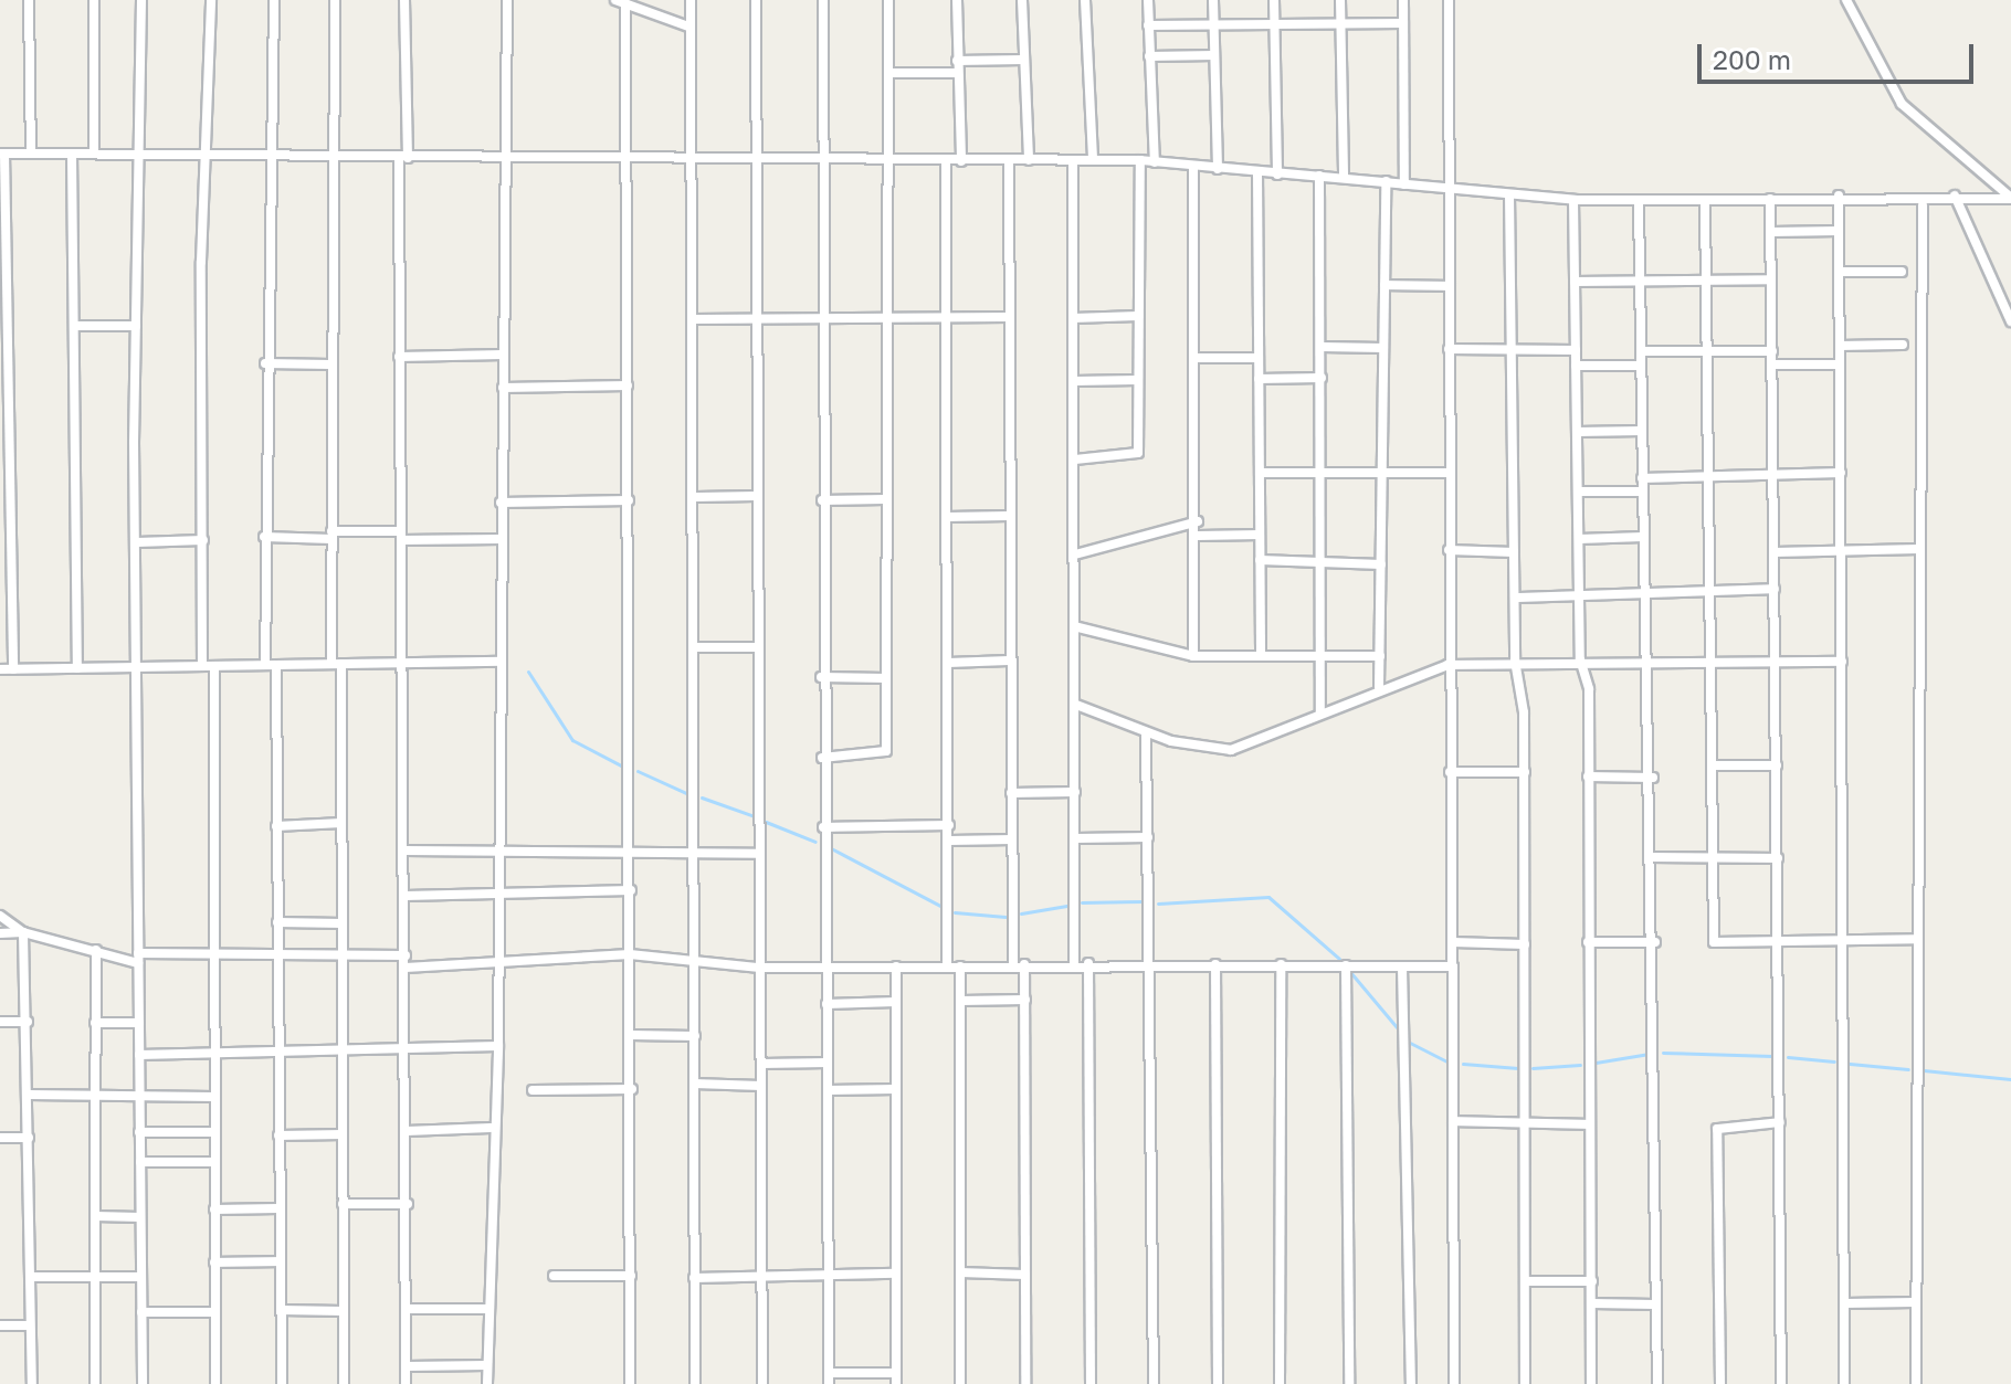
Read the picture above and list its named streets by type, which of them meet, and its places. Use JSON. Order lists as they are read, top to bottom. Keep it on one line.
{"scale_bar":"200 m"}
